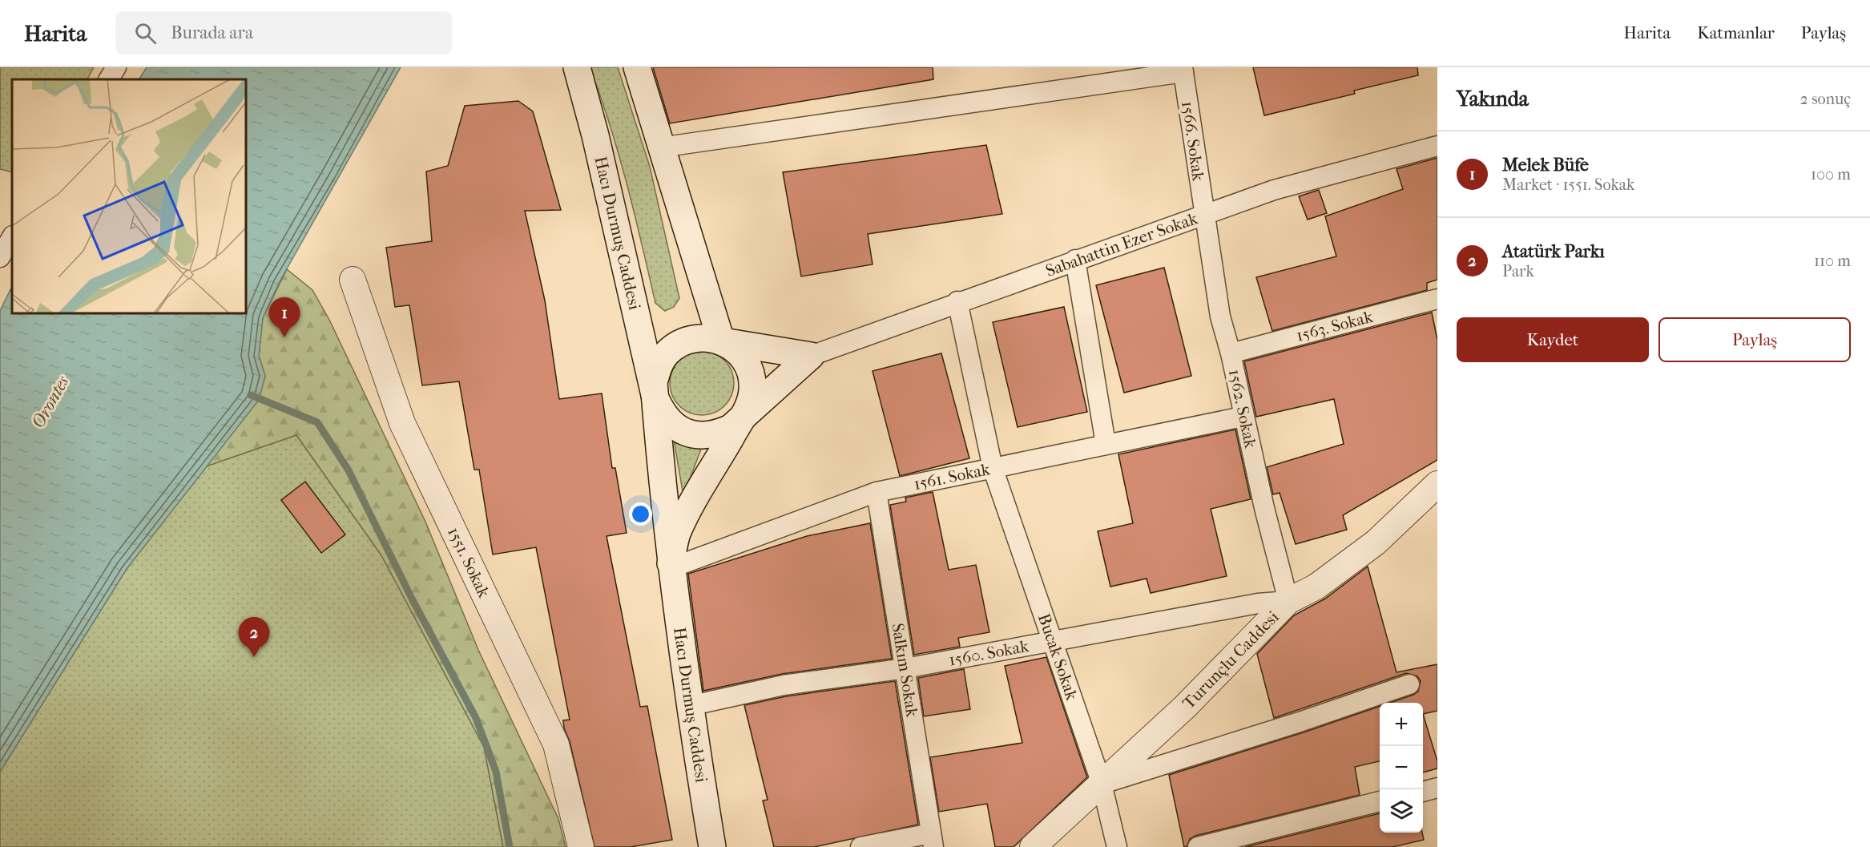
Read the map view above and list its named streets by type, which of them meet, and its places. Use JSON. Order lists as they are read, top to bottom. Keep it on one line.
{"streets":{"main road":["Hacı Durmuş Caddesi","Sabahattin Ezer Sokak"],"street":["1566. Sokak","1563. Sokak","1562. Sokak","1561. Sokak","1551. Sokak","1560. Sokak","Bucak Sokak","Turunçlu Caddesi","Salkım Sokak"]},"crossings":[["1566. Sokak","Sabahattin Ezer Sokak"],["1566. Sokak","1562. Sokak"],["Hacı Durmuş Caddesi","Sabahattin Ezer Sokak"],["Hacı Durmuş Caddesi","1561. Sokak"],["Hacı Durmuş Caddesi","1560. Sokak"],["Sabahattin Ezer Sokak","1562. Sokak"],["Sabahattin Ezer Sokak","Bucak Sokak"],["1563. Sokak","1562. Sokak"],["1562. Sokak","1561. Sokak"],["1562. Sokak","1560. Sokak"],["1562. Sokak","Turunçlu Caddesi"],["1561. Sokak","Bucak Sokak"],["1561. Sokak","Salkım Sokak"],["1560. Sokak","Bucak Sokak"],["1560. Sokak","Turunçlu Caddesi"],["1560. Sokak","Salkım Sokak"],["Bucak Sokak","Turunçlu Caddesi"]],"water":["Orontes"],"page":{"header":"Harita","search":"Burada ara","nav":["Harita","Katmanlar","Paylaş"],"heading":["Yakında","2 sonuç"],"list":[{"mark":"1","name":"Melek Büfe","note":"Market · 1551. Sokak","value":"100 m"},{"mark":"2","name":"Atatürk Parkı","note":"Park","value":"110 m"}],"pins":["1","2"],"buttons":["Kaydet","Paylaş"],"map_buttons":["+","−"]}}
